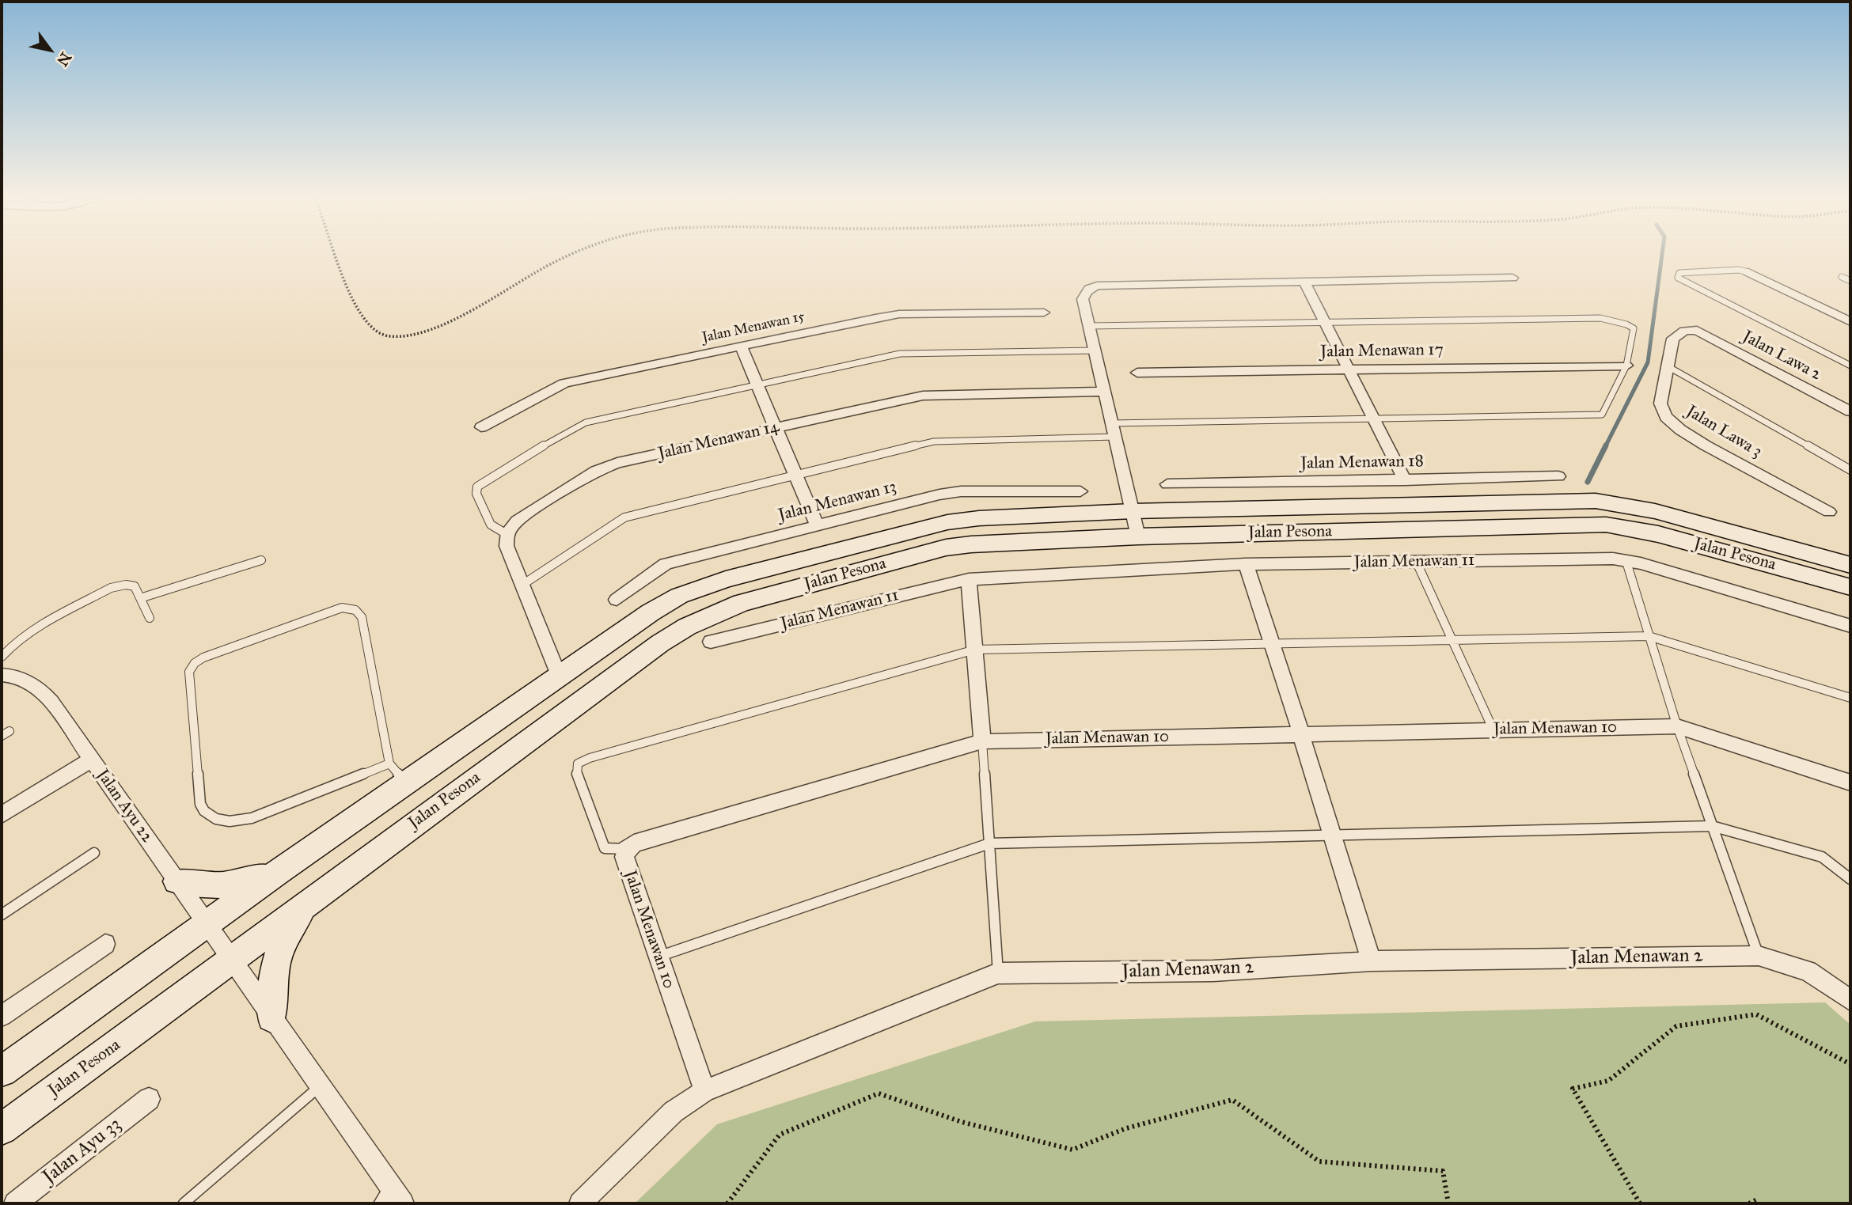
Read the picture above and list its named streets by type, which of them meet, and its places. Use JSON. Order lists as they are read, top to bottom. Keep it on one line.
{"streets":{"street":["Jalan Menawan 15","Jalan Menawan 17","Jalan Lawa 2","Jalan Lawa 3","Jalan Menawan 14","Jalan Menawan 18","Jalan Menawan 13","Jalan Pesona","Jalan Menawan 11","Jalan Menawan 10","Jalan Ayu 22","Jalan Menawan 2","Jalan Ayu 33"]},"crossings":[["Jalan Lawa 2","Jalan Lawa 3"],["Jalan Pesona","Jalan Ayu 22"],["Jalan Menawan 10","Jalan Menawan 2"]],"north":"bottom right"}
